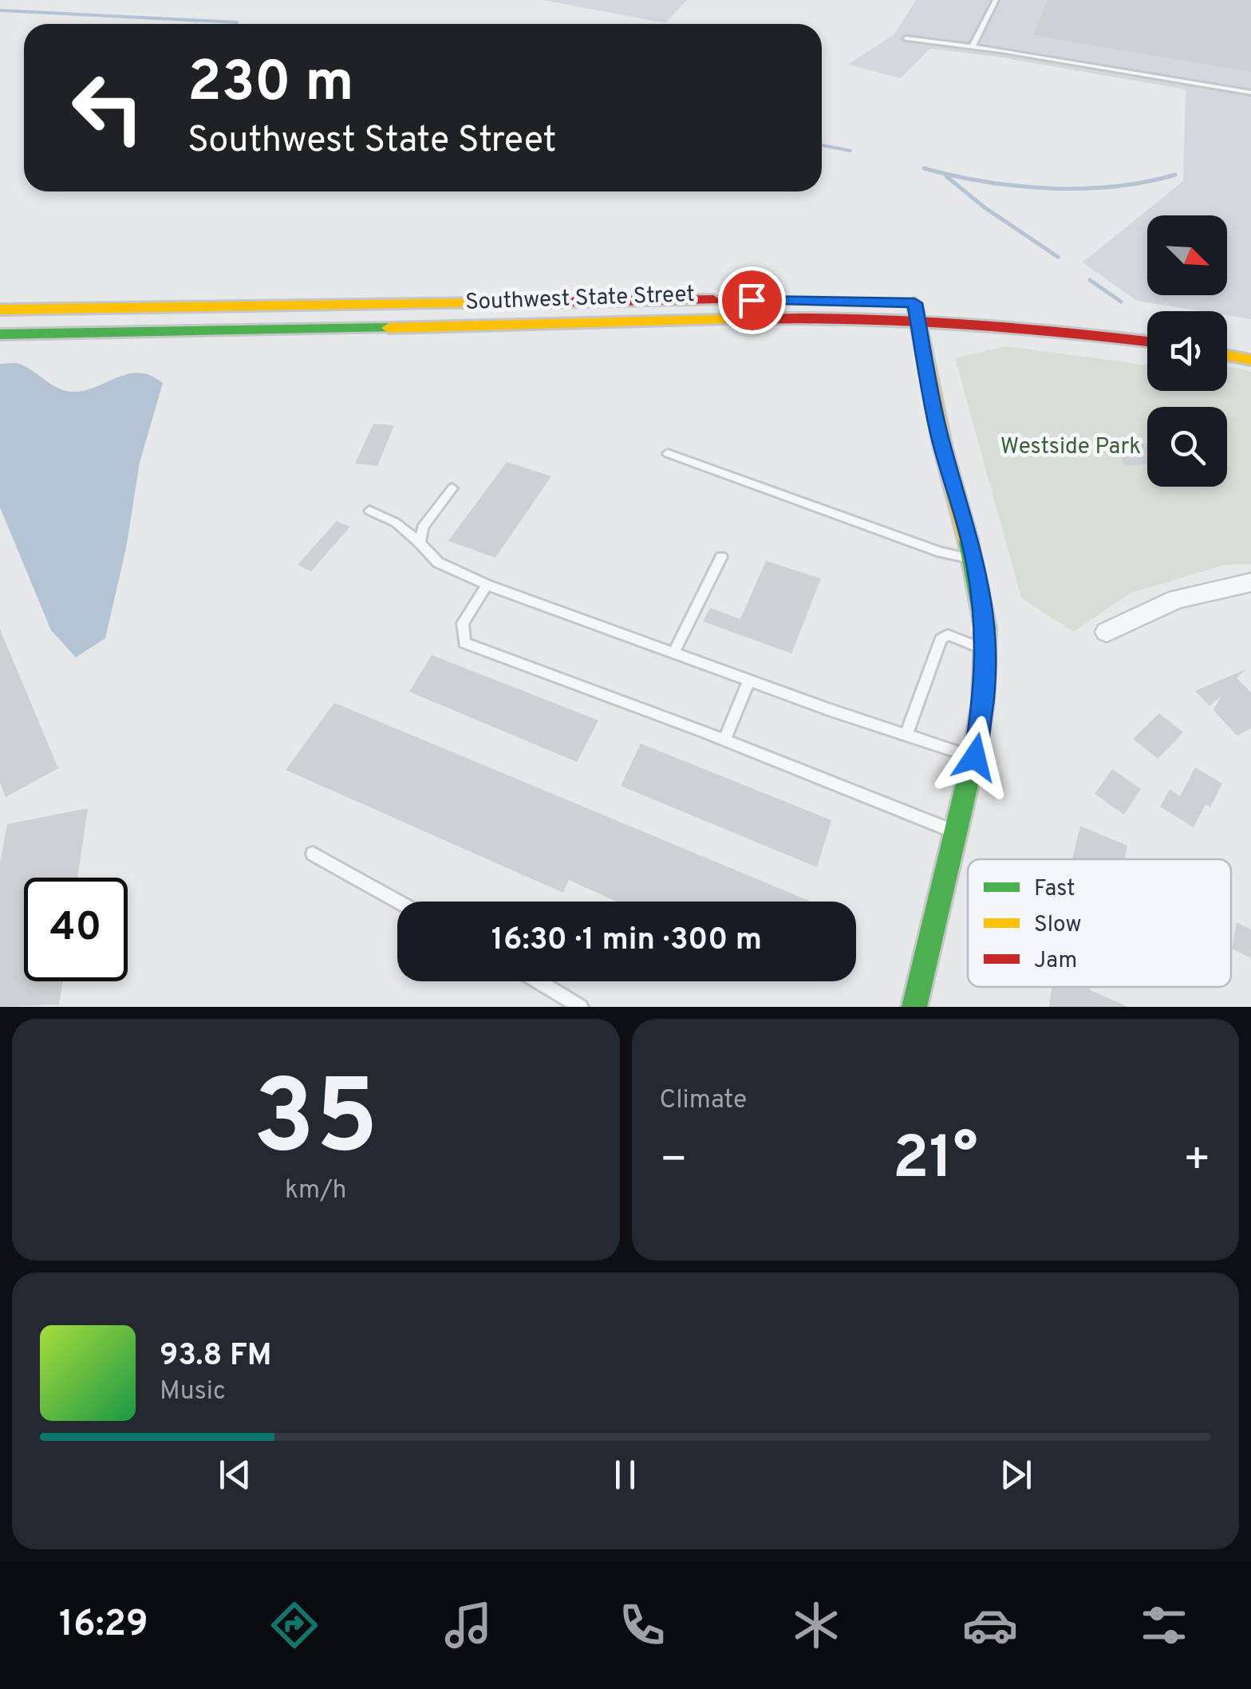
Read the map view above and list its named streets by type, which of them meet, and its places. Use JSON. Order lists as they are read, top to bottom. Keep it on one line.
{"streets":{"main road":["Southwest State Street"]},"parks":["Westside Park"],"legend":["Fast","Slow","Jam"],"north":"bottom right","page":{"turn":["230 m","Southwest State Street"],"limit":"40","trip":"16:30 · 1 min · 300 m","tile":[["35","km/h"],"Climate"],"heat":["−","21°","+"],"song":["93.8 FM","Music"],"tabs":"16:29"}}
